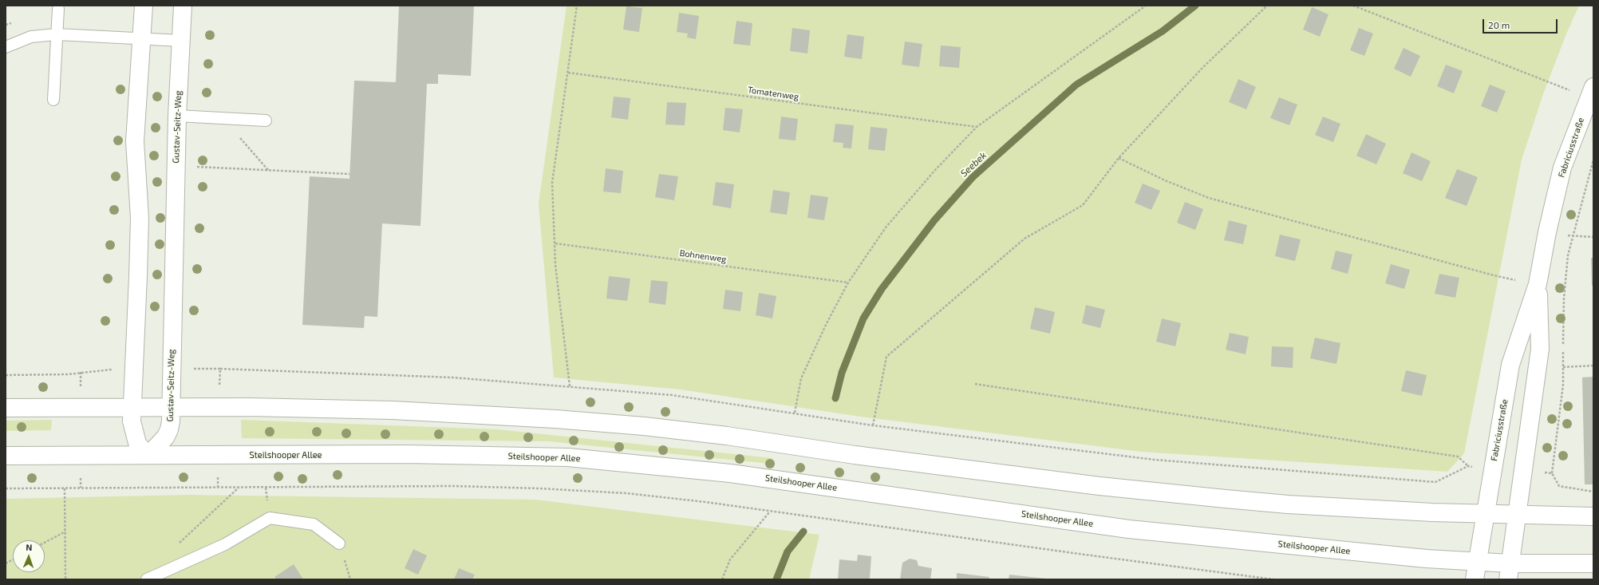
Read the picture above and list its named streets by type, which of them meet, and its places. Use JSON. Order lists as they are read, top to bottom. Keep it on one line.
{"streets":{"main road":["Gustav-Seitz-Weg","Fabriciusstraße","Steilshooper Allee"],"path":["Tomatenweg","Bohnenweg"]},"crossings":[["Gustav-Seitz-Weg","Steilshooper Allee"],["Fabriciusstraße","Steilshooper Allee"]],"water":["Seebek"],"scale_bar":"20 m","north":"top"}
